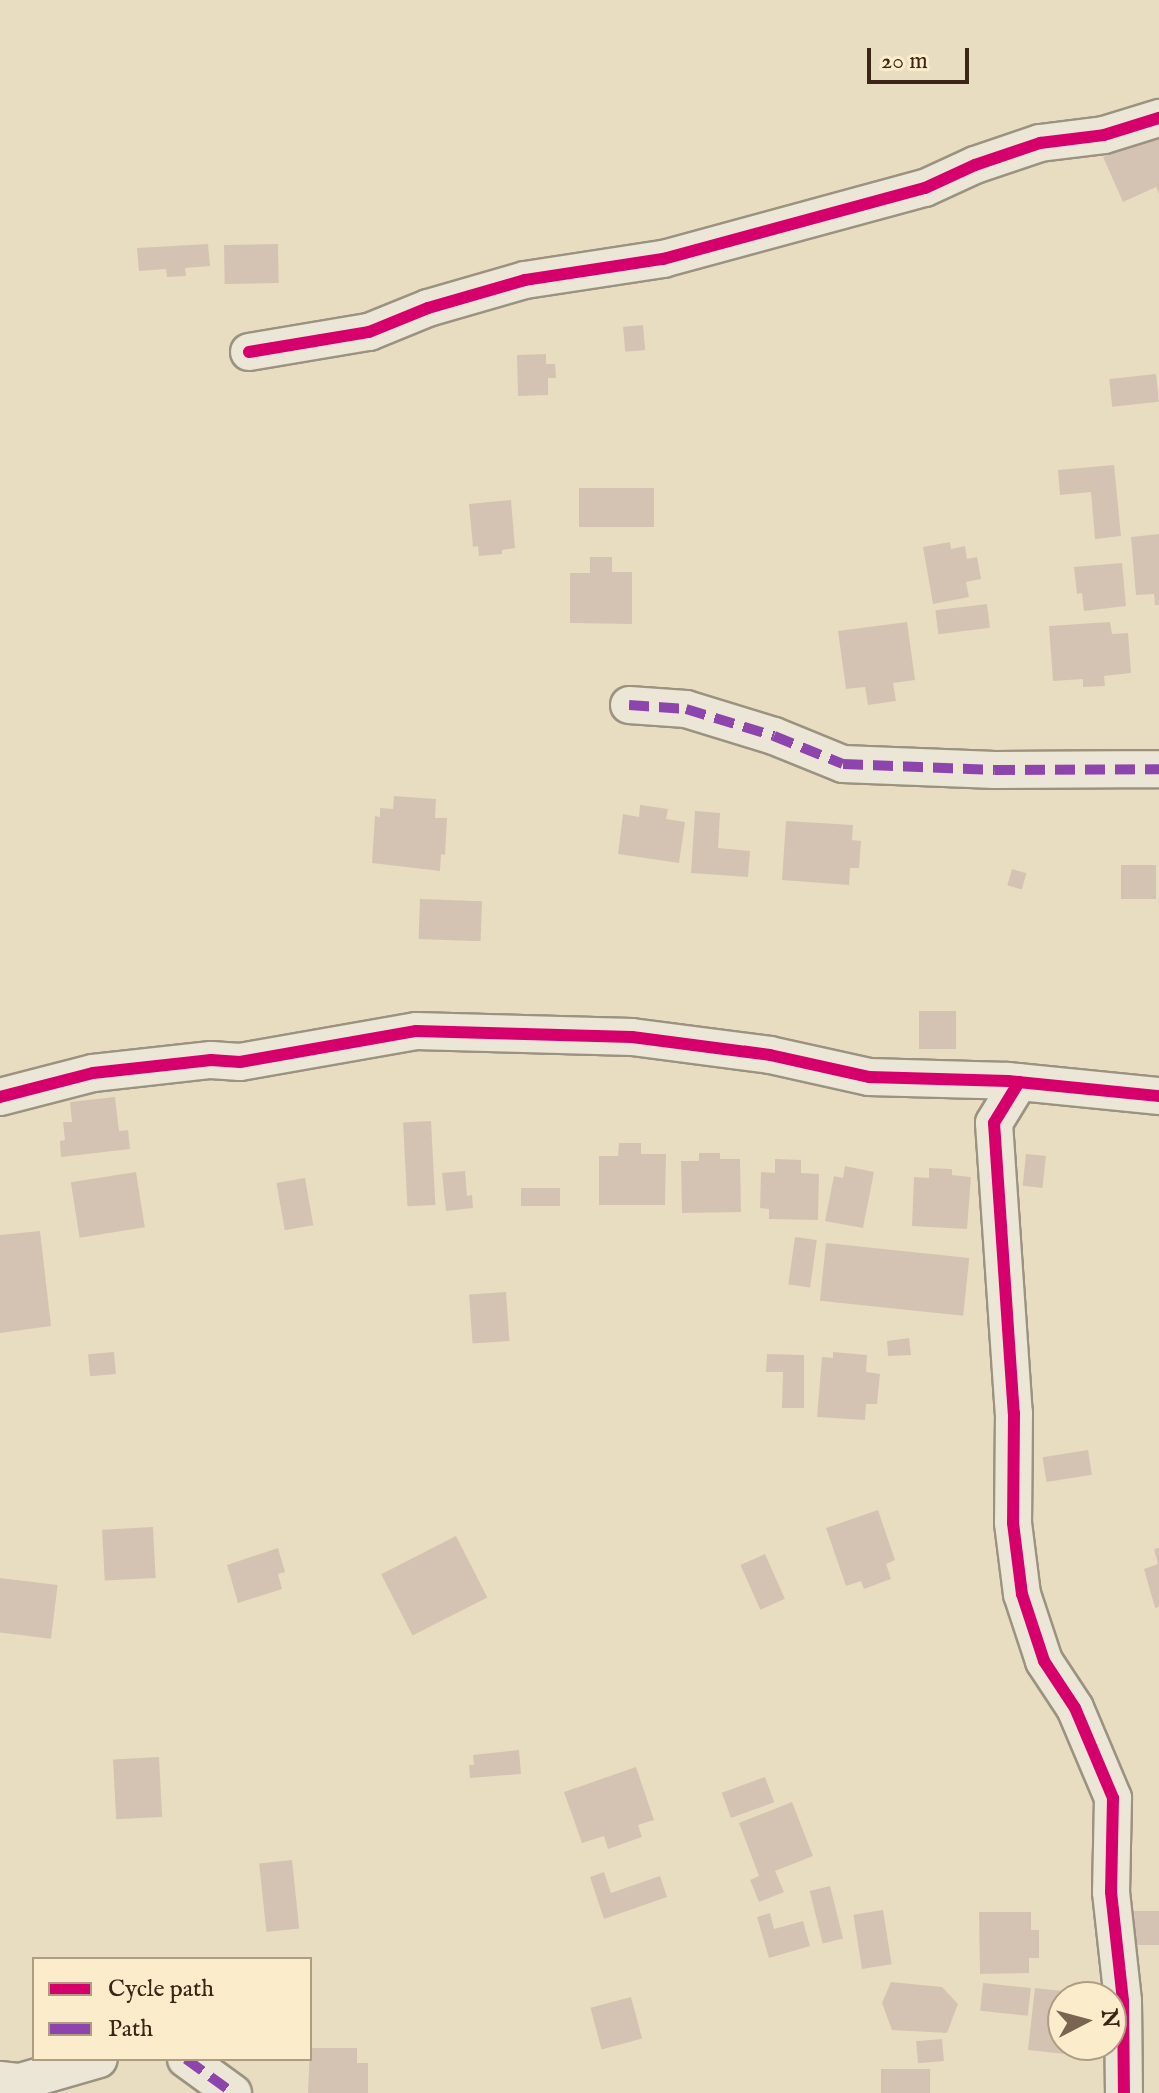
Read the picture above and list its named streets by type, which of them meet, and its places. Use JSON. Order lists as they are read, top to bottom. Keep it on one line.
{"legend":["Cycle path","Path"],"scale_bar":"20 m","north":"right"}
